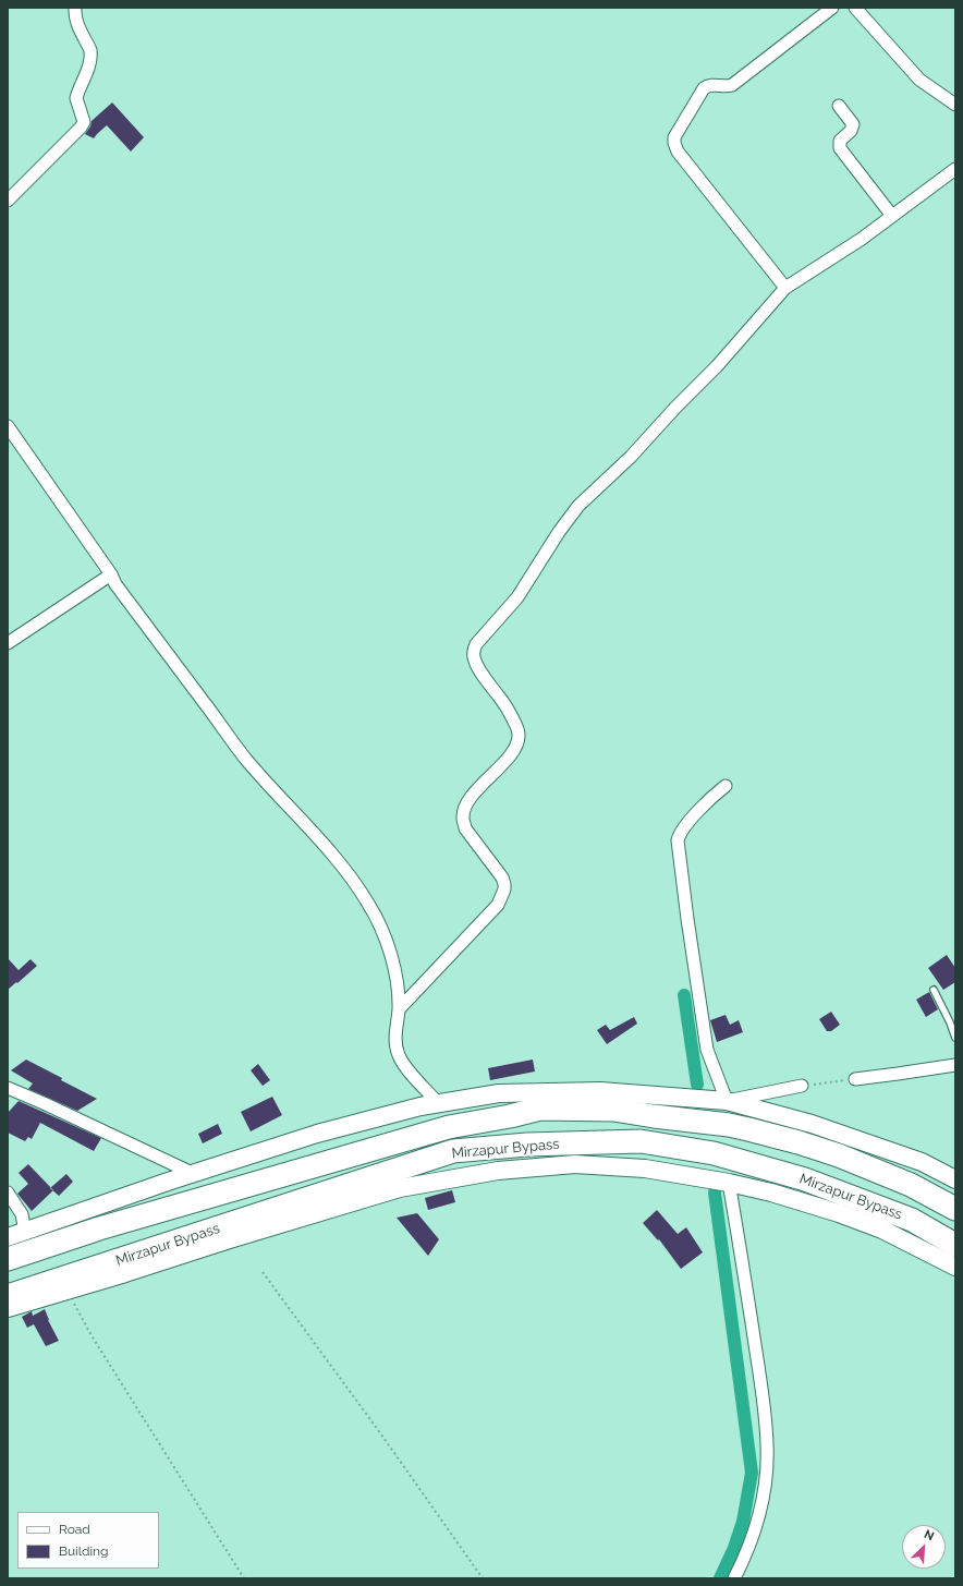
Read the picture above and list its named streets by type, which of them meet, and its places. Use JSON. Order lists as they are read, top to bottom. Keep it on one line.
{"streets":{"highway":["Mirzapur Bypass"]},"legend":["Road","Building"],"north":"top right"}
